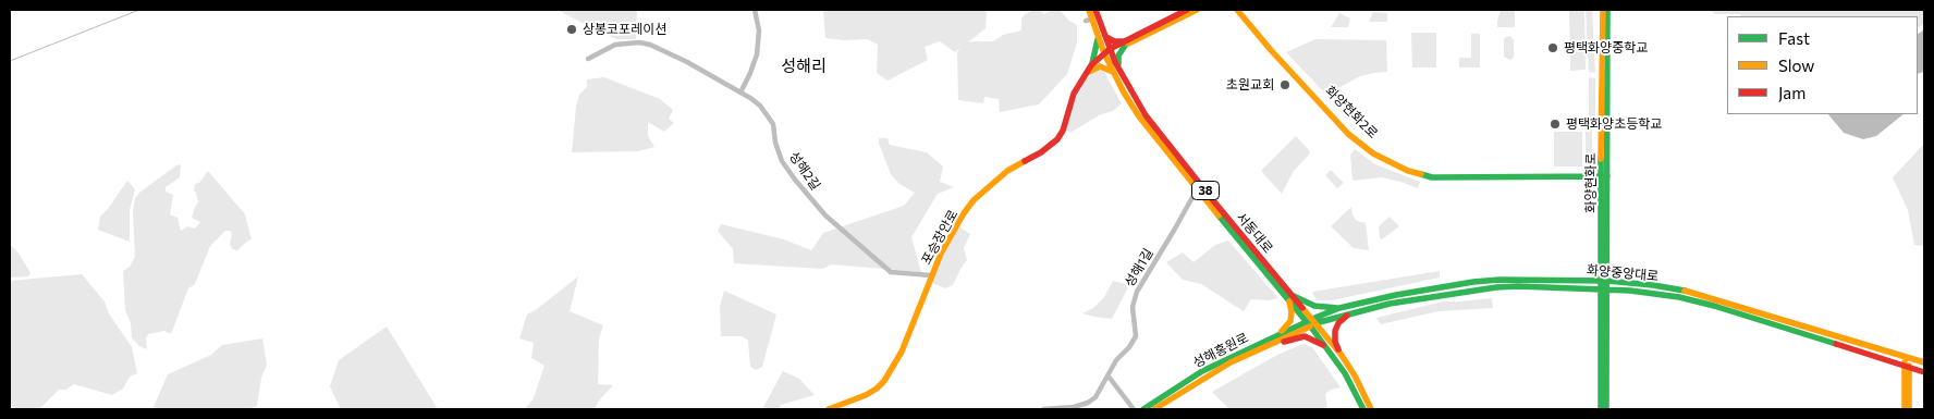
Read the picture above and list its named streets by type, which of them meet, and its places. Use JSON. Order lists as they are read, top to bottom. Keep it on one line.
{"streets":{"main road":["화양현화2로","화양현화로","38","서동대로","포승장안로","화양중앙대로","성해홍원로"],"street":["성해2길","성해1길"]},"crossings":[["화양현화2로","화양현화로"],["성해2길","포승장안로"],["화양현화로","화양중앙대로"],["서동대로","성해1길"],["서동대로","화양중앙대로"],["서동대로","성해홍원로"],["화양중앙대로","성해홍원로"]],"districts":["성해리"],"places":["상봉코포레이션","평택화양중학교","초원교회","평택화양초등학교"],"legend":["Fast","Slow","Jam"]}
